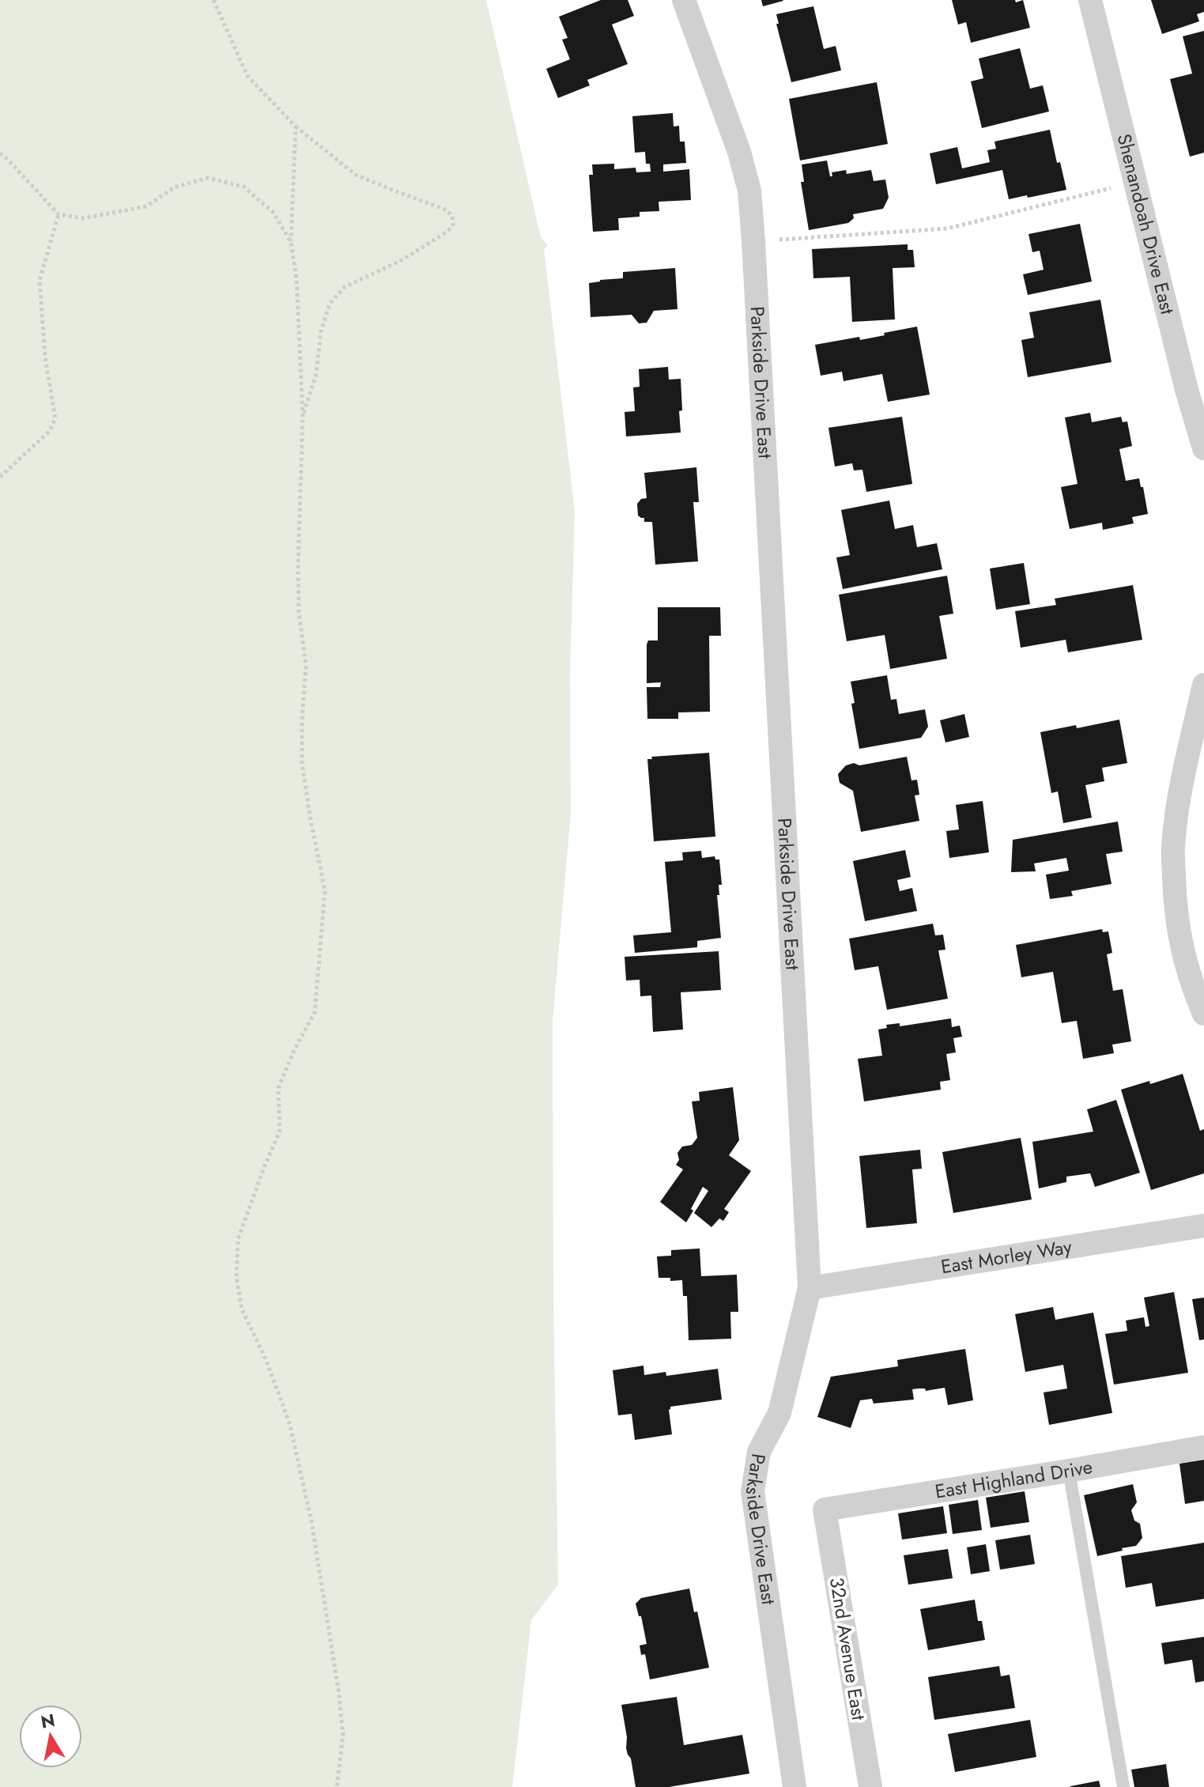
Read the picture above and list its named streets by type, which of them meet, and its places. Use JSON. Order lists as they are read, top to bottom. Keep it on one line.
{"streets":{"street":["Shenandoah Drive East","Parkside Drive East","East Morley Way","East Highland Drive","32nd Avenue East"]},"crossings":[["Parkside Drive East","East Morley Way"],["East Highland Drive","32nd Avenue East"]],"north":"top"}
